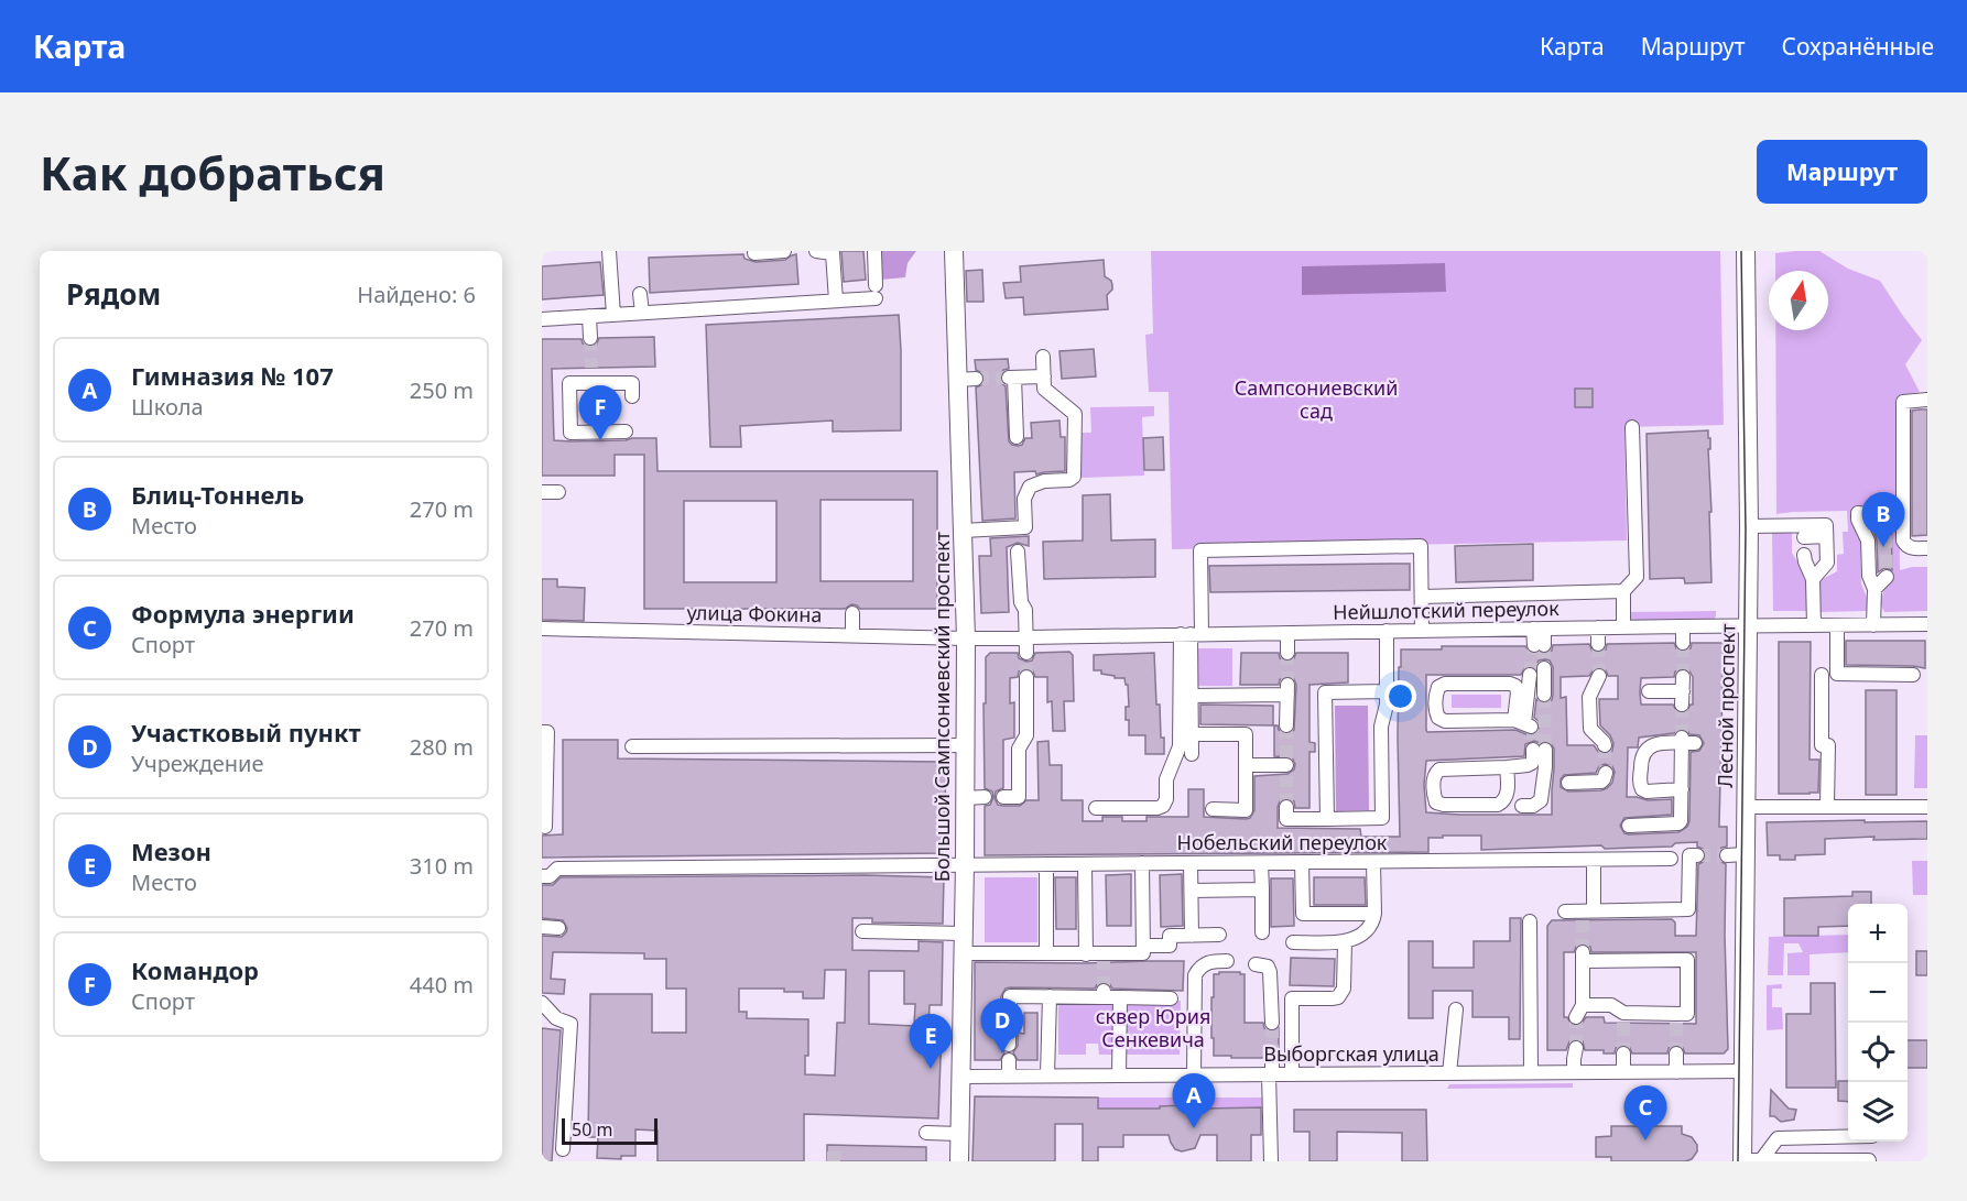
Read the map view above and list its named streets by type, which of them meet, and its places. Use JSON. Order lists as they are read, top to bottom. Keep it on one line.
{"streets":{"main road":["Лесной проспект","Большой Сампсониевский проспект"],"street":["Нейшлотский переулок","улица Фокина","Нобельский переулок","Выборгская улица"]},"crossings":[["Нейшлотский переулок","улица Фокина"],["Нейшлотский переулок","Лесной проспект"],["Нейшлотский переулок","Большой Сампсониевский проспект"],["улица Фокина","Большой Сампсониевский проспект"],["Лесной проспект","Выборгская улица"],["Большой Сампсониевский проспект","Нобельский переулок"],["Большой Сампсониевский проспект","Выборгская улица"]],"parks":["Сампсониевский сад","сквер Юрия Сенкевича"],"scale_bar":"50 m","north":"top","page":{"header":"Карта","nav":["Карта","Маршрут","Сохранённые"],"buttons":"Маршрут","title":"Как добраться","heading":["Рядом","Найдено: 6"],"list":[{"mark":"A","name":"Гимназия № 107","note":"Школа","value":"250 m"},{"mark":"B","name":"Блиц-Тоннель","note":"Место","value":"270 m"},{"mark":"C","name":"Формула энергии","note":"Спорт","value":"270 m"},{"mark":"D","name":"Участковый пункт","note":"Учреждение","value":"280 m"},{"mark":"E","name":"Мезон","note":"Место","value":"310 m"},{"mark":"F","name":"Командор","note":"Спорт","value":"440 m"}],"pins":["F","B","D","E","A","C"],"map_buttons":["+","−"],"scale":"50 m"}}
